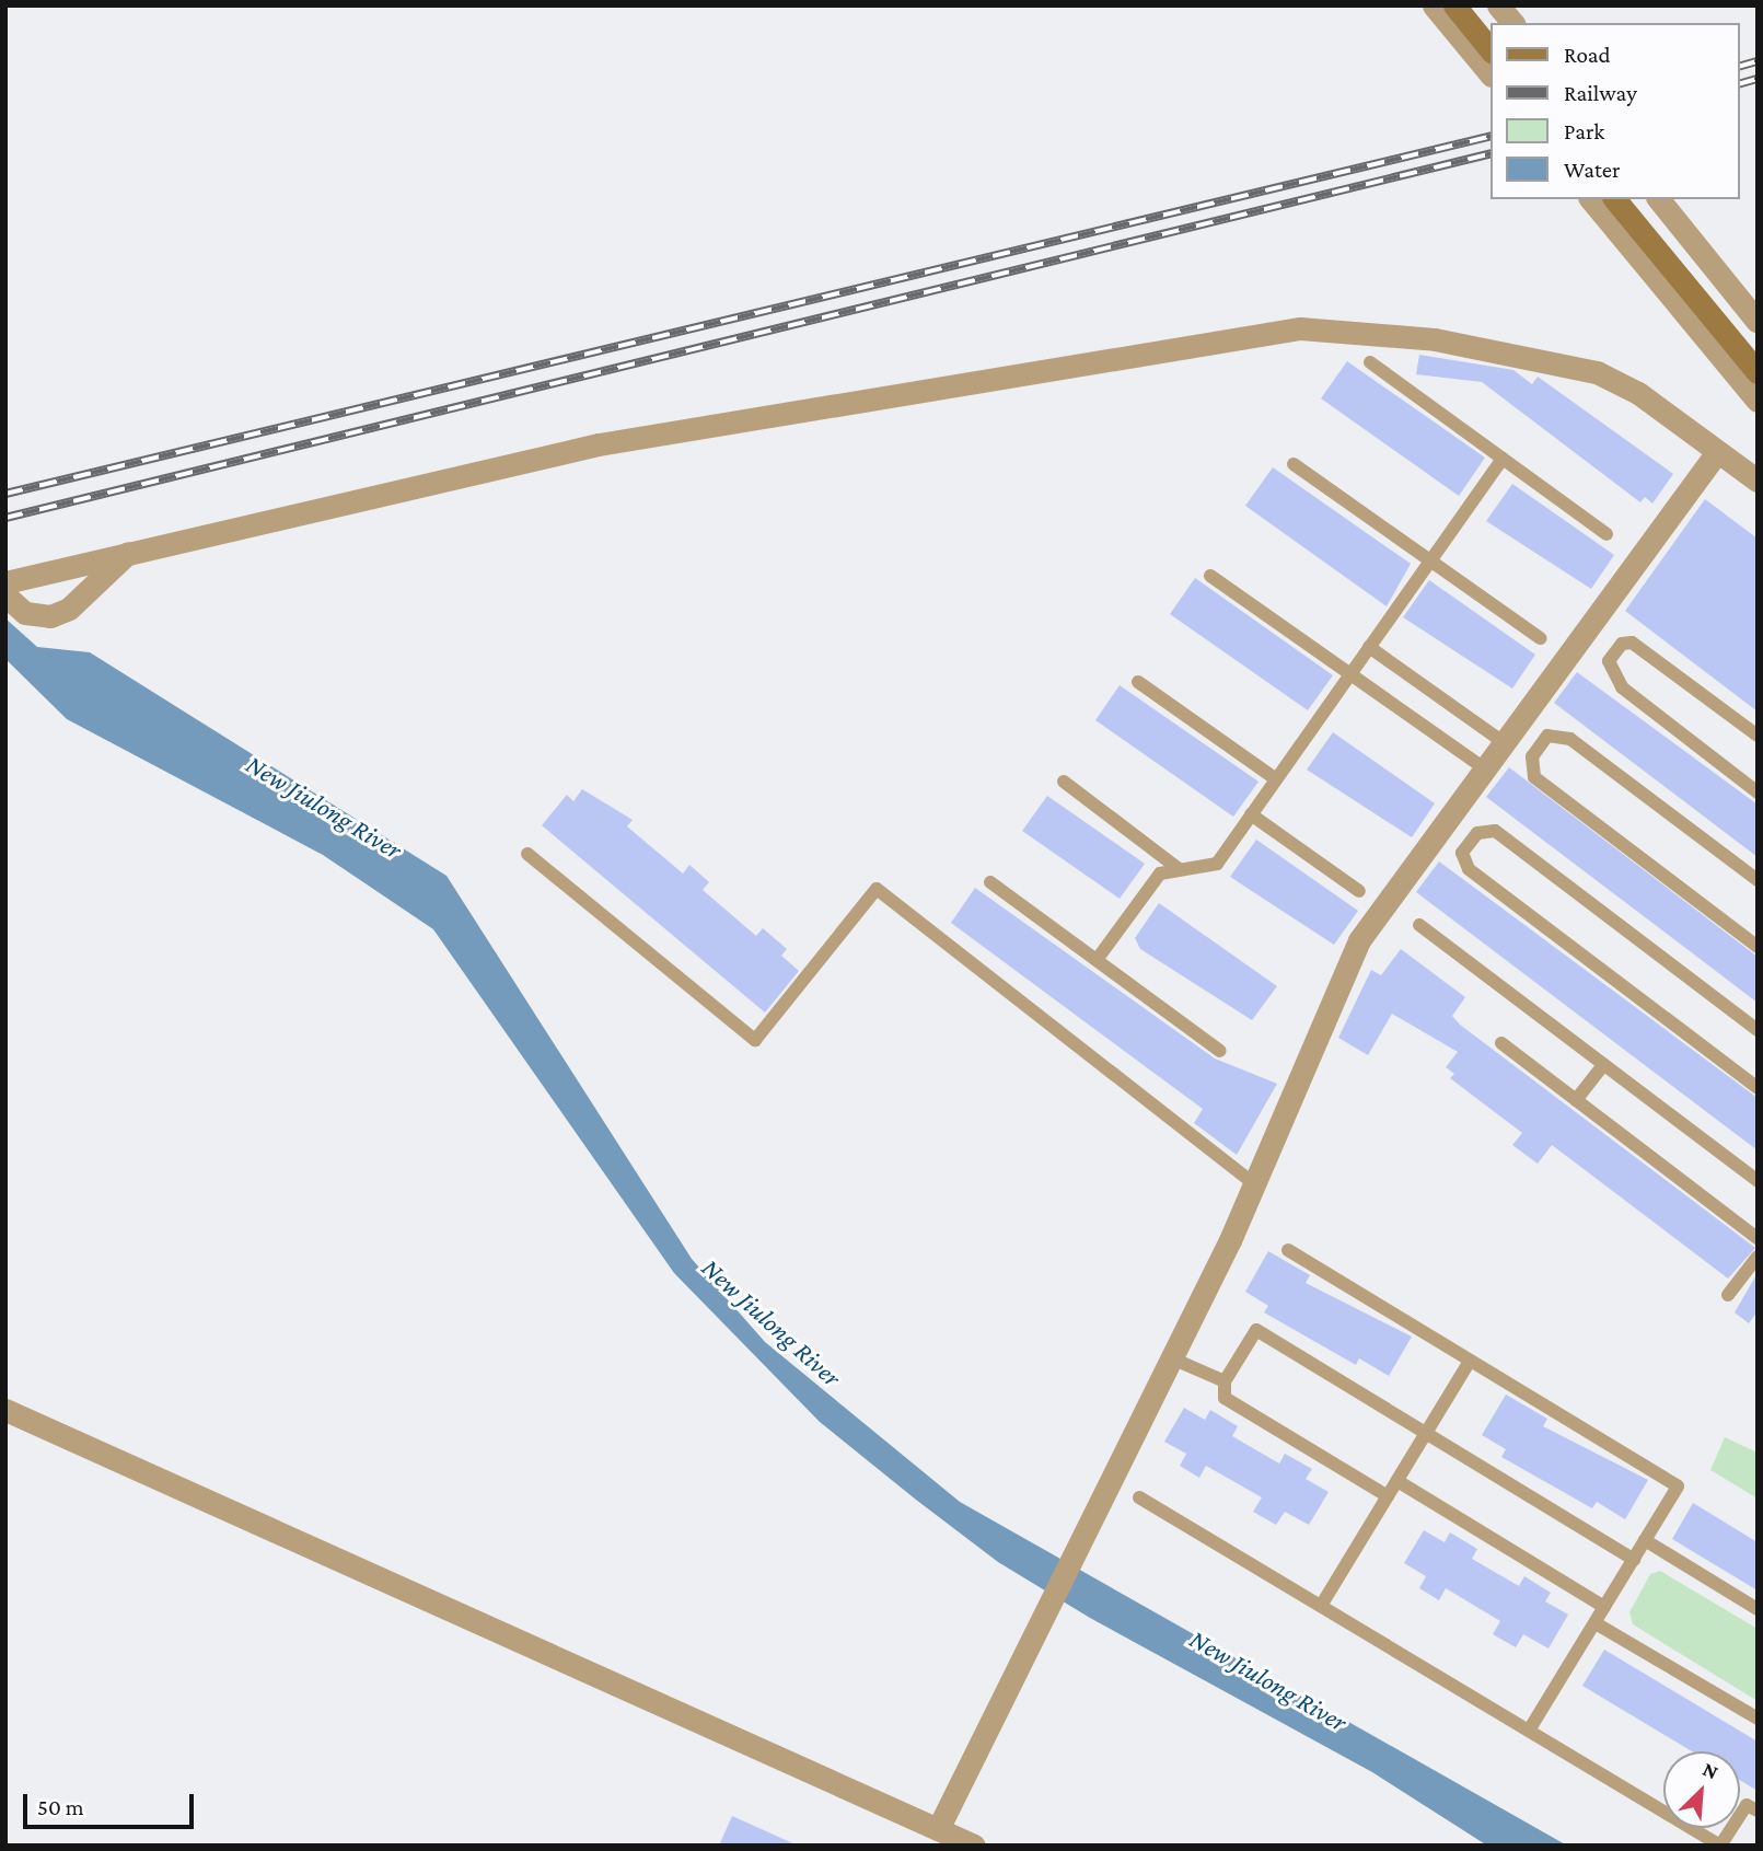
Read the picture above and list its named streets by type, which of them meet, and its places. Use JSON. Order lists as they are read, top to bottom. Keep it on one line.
{"water":["New Jiulong River"],"legend":["Road","Railway","Park","Water"],"scale_bar":"50 m","north":"top right"}
